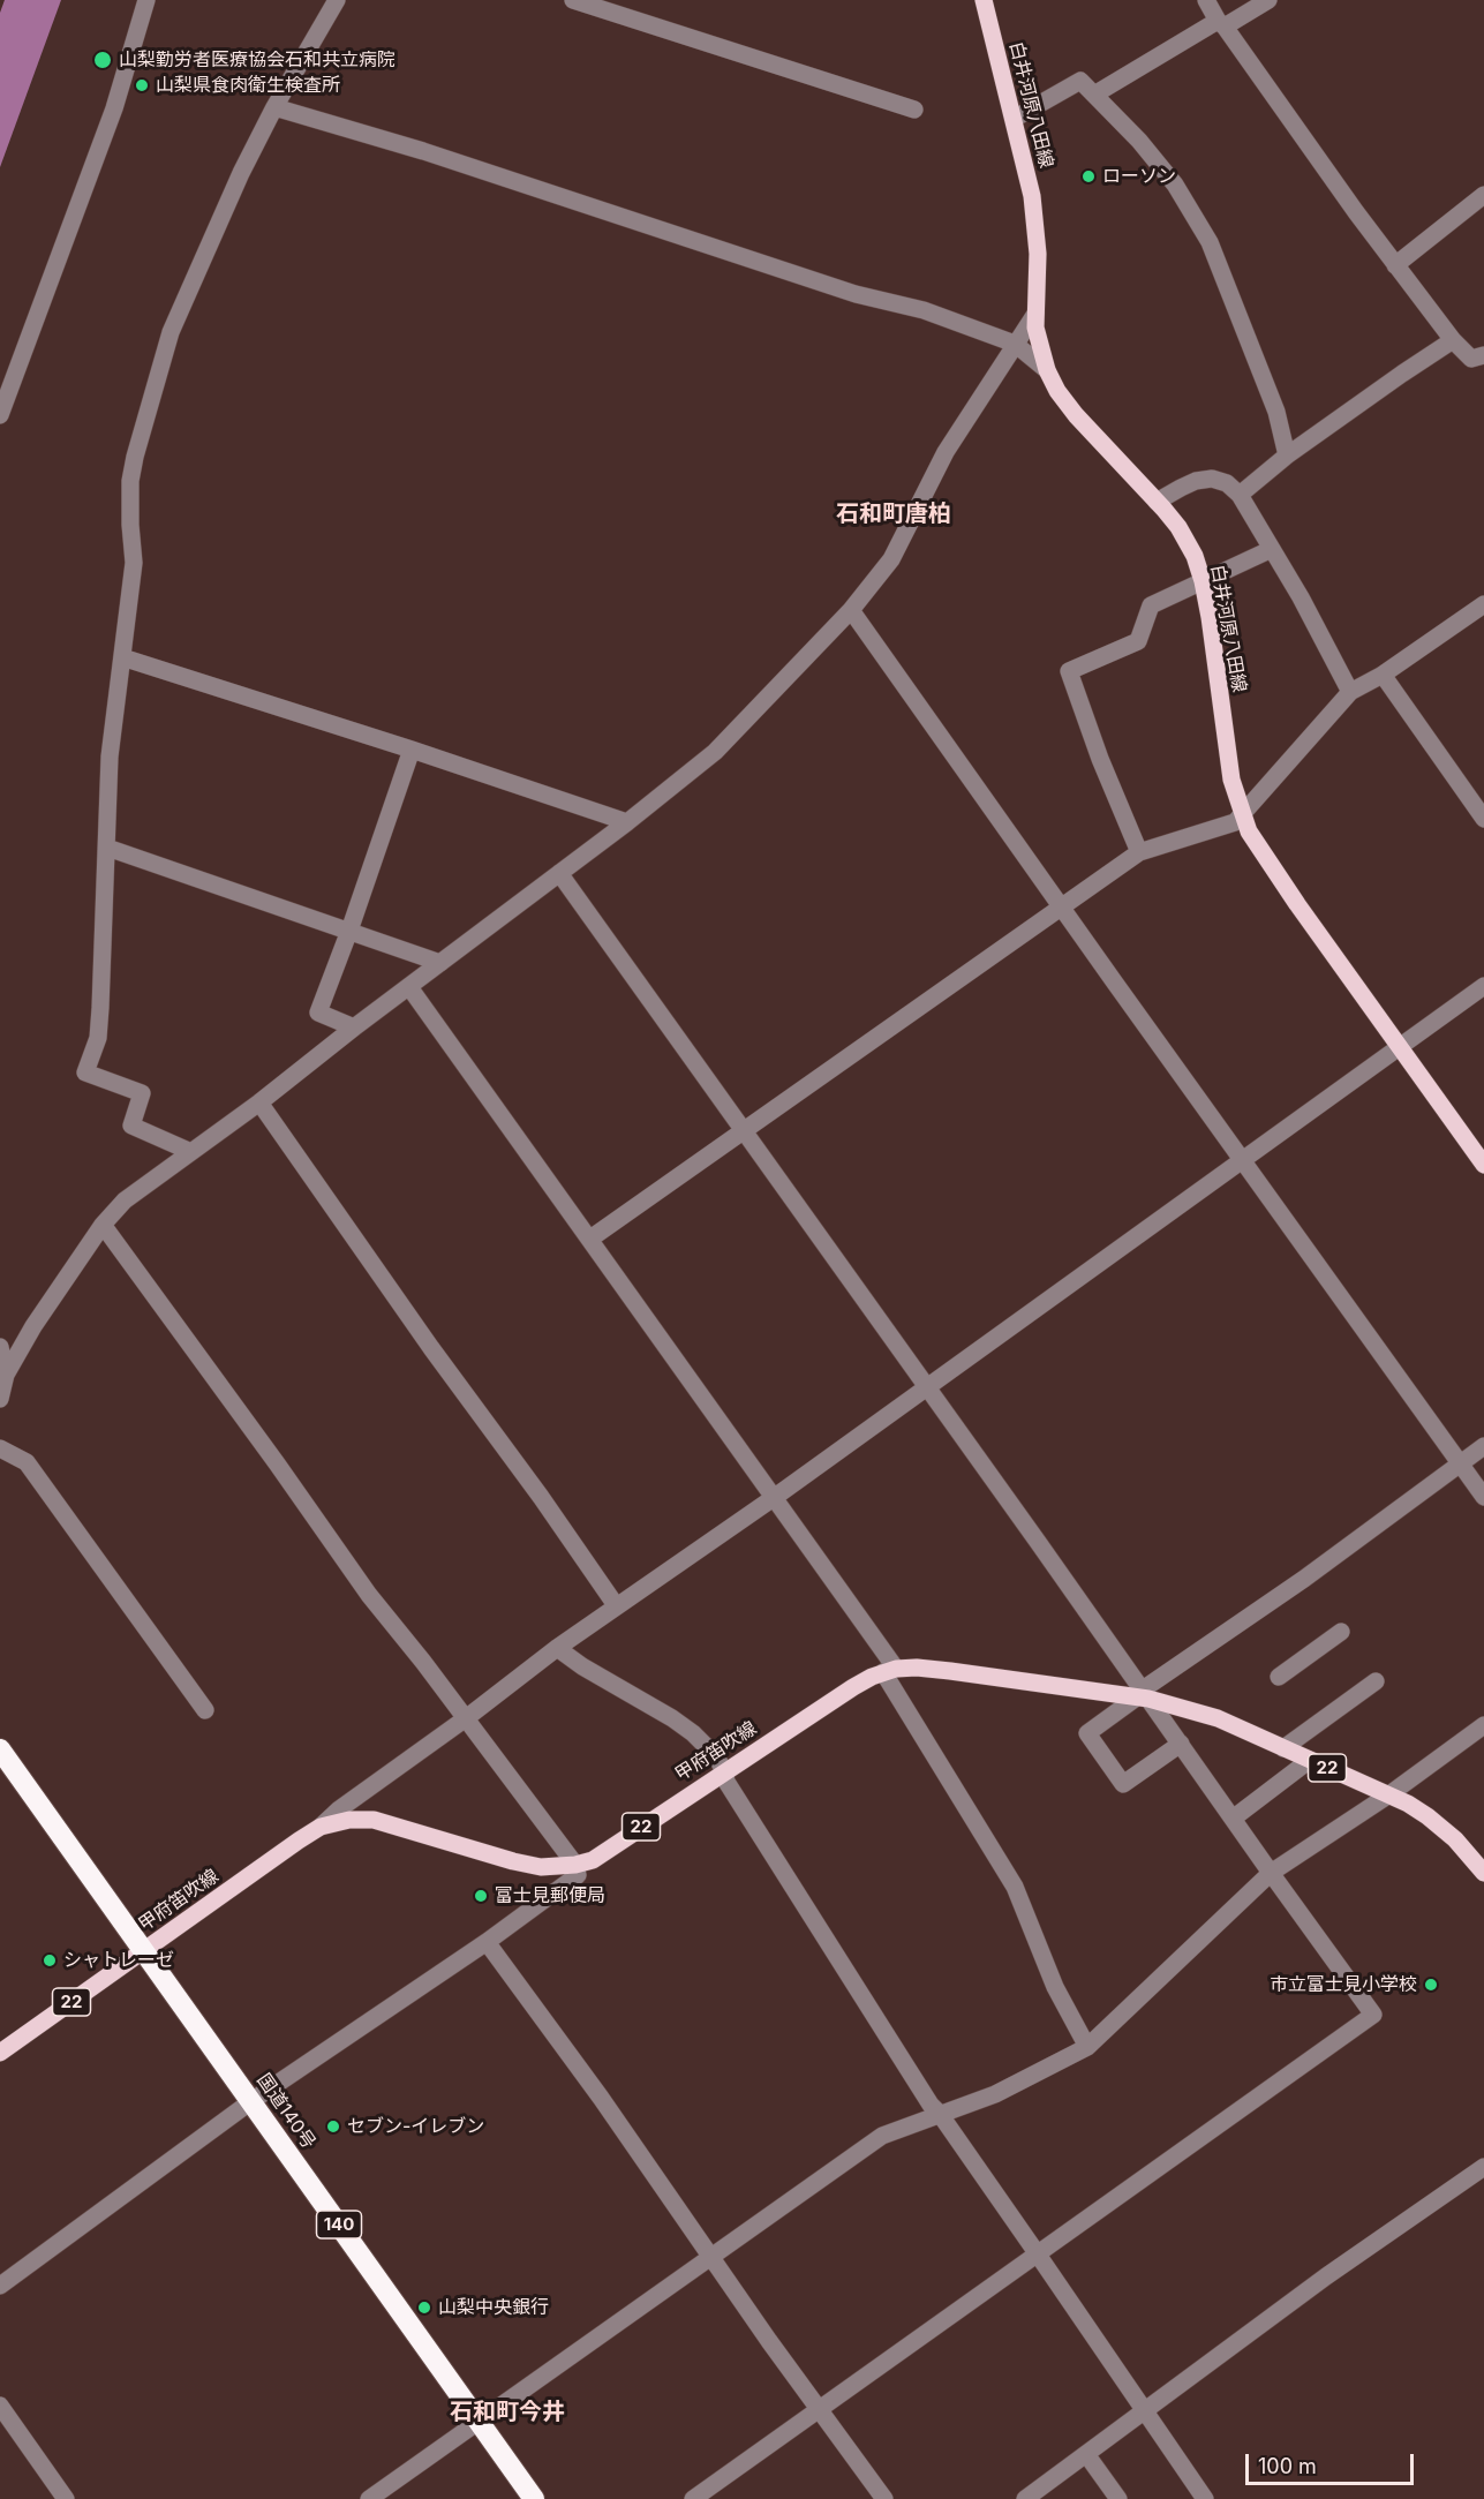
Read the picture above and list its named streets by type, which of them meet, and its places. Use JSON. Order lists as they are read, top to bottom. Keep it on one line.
{"streets":{"highway":["国道140号","140"],"main road":["白井河原八田線","甲府笛吹線","22"]},"crossings":[["甲府笛吹線","国道140号"]],"districts":["石和町唐柏","石和町今井"],"places":["山梨勤労者医療協会石和共立病院","山梨県食肉衛生検査所","ローソン","富士見郵便局","シャトレーゼ","市立富士見小学校","セブン-イレブン","山梨中央銀行"],"scale_bar":"100 m"}
